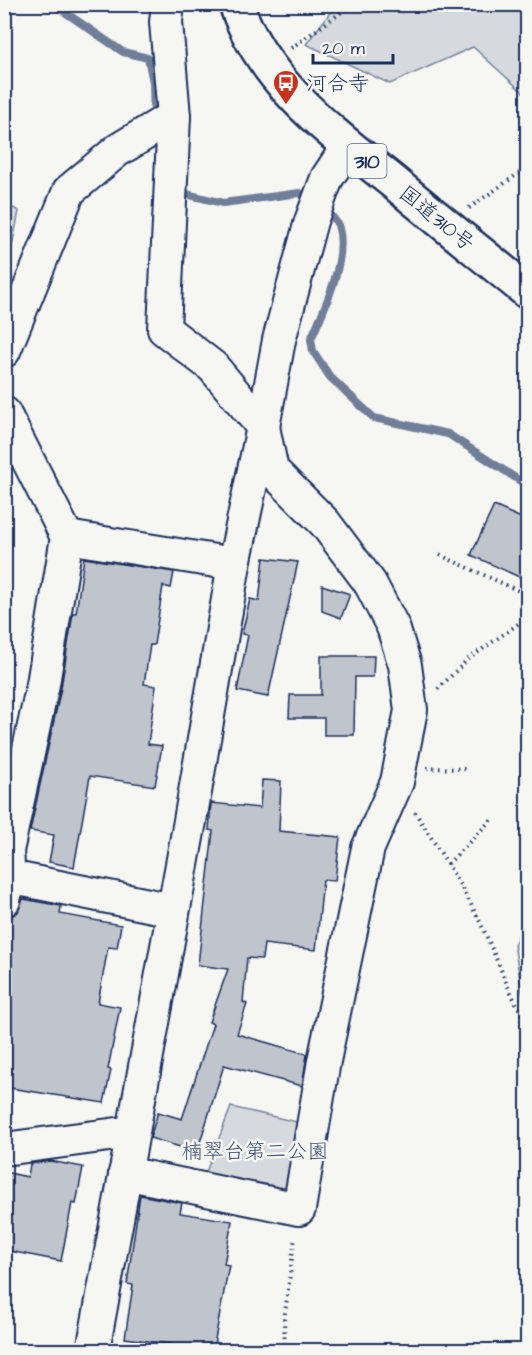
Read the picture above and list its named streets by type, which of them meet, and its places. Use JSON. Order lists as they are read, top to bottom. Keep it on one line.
{"streets":{"highway":["310","国道310号"]},"parks":["楠翠台第二公園"],"places":{"bus stop":["河合寺"]},"scale_bar":"20 m"}
